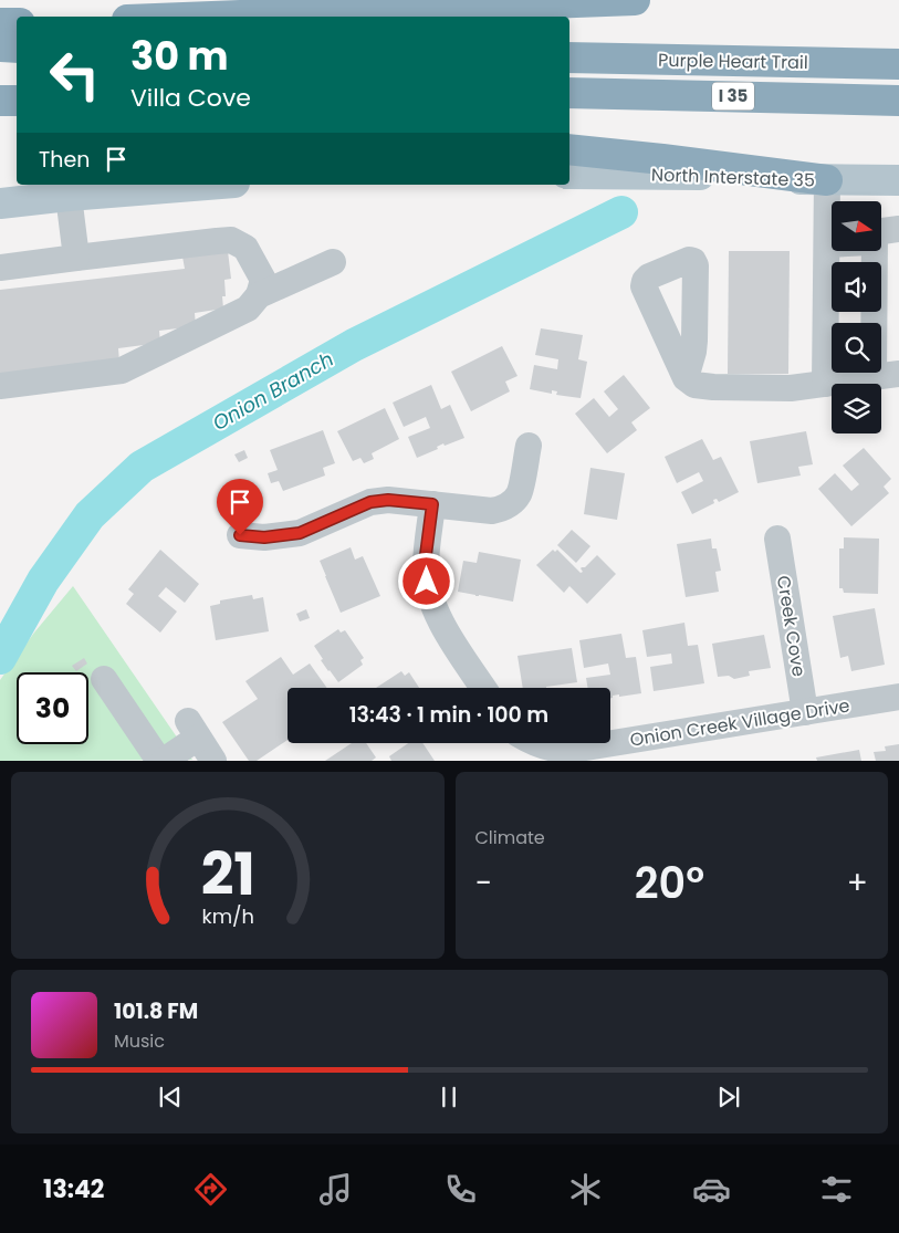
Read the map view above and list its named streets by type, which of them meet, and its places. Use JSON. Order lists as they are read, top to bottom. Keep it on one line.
{"streets":{"highway":["Purple Heart Trail","I 35"],"main road":["North Interstate 35"],"street":["Creek Cove","Onion Creek Village Drive"]},"crossings":[["Creek Cove","Onion Creek Village Drive"]],"water":["Onion Branch"],"north":"right","page":{"turn":["30 m","Villa Cove"],"then":"Then","limit":"30","trip":"13:43 · 1 min · 100 m","tile":"Climate","heat":["−","20°","+"],"song":["101.8 FM","Music"],"tabs":"13:42","gauge":["21","km/h"]}}
